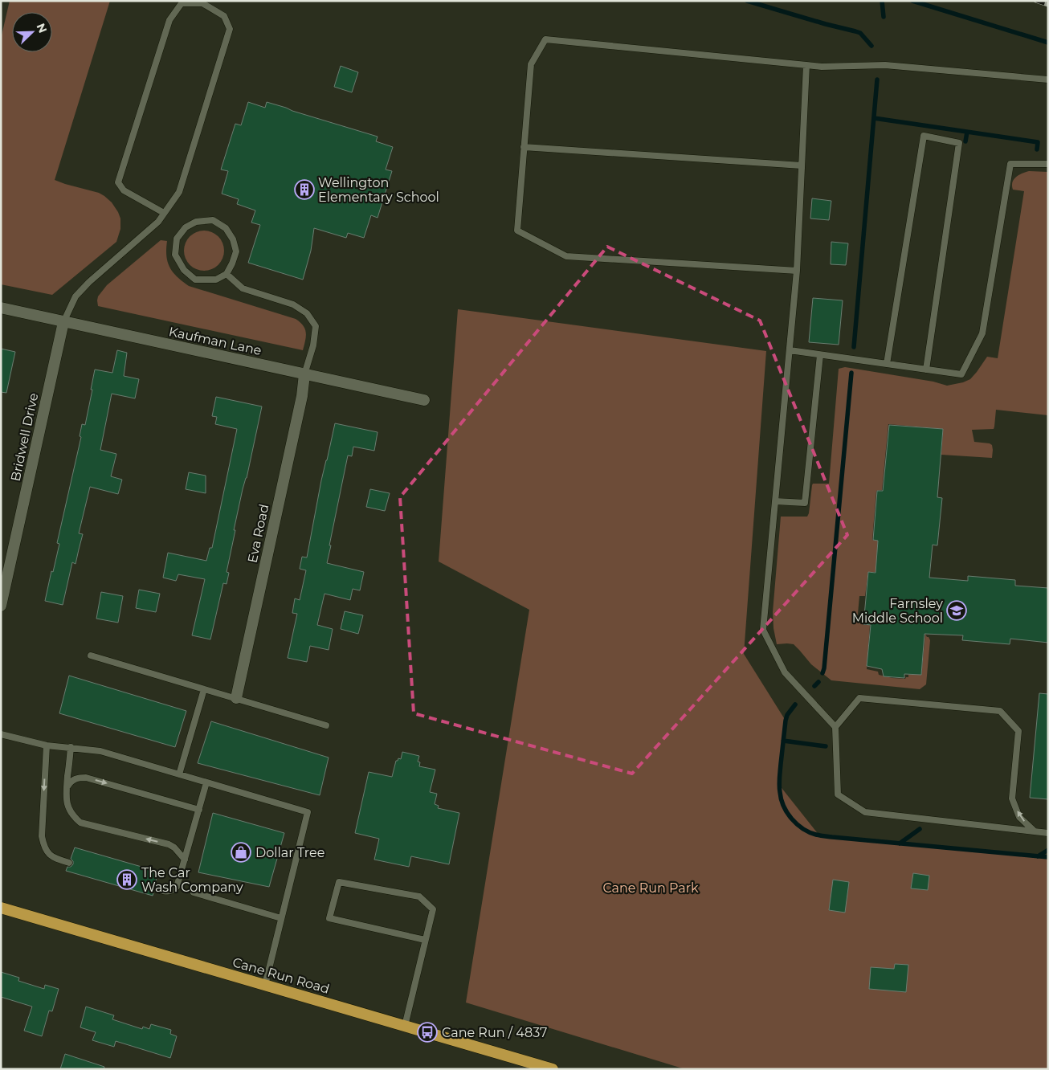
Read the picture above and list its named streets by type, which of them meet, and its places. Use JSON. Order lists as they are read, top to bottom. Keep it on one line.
{"streets":{"highway":["Cane Run Road"],"street":["Kaufman Lane","Bridwell Drive","Eva Road"]},"crossings":[["Kaufman Lane","Bridwell Drive"],["Kaufman Lane","Eva Road"]],"parks":["Cane Run Park"],"places":{"building":["Wellington Elementary School","The Car Wash Company"],"school or university":["Farnsley Middle School"],"shop":["Dollar Tree"],"bus stop":["Cane Run / 4837"]},"north":"top right"}
